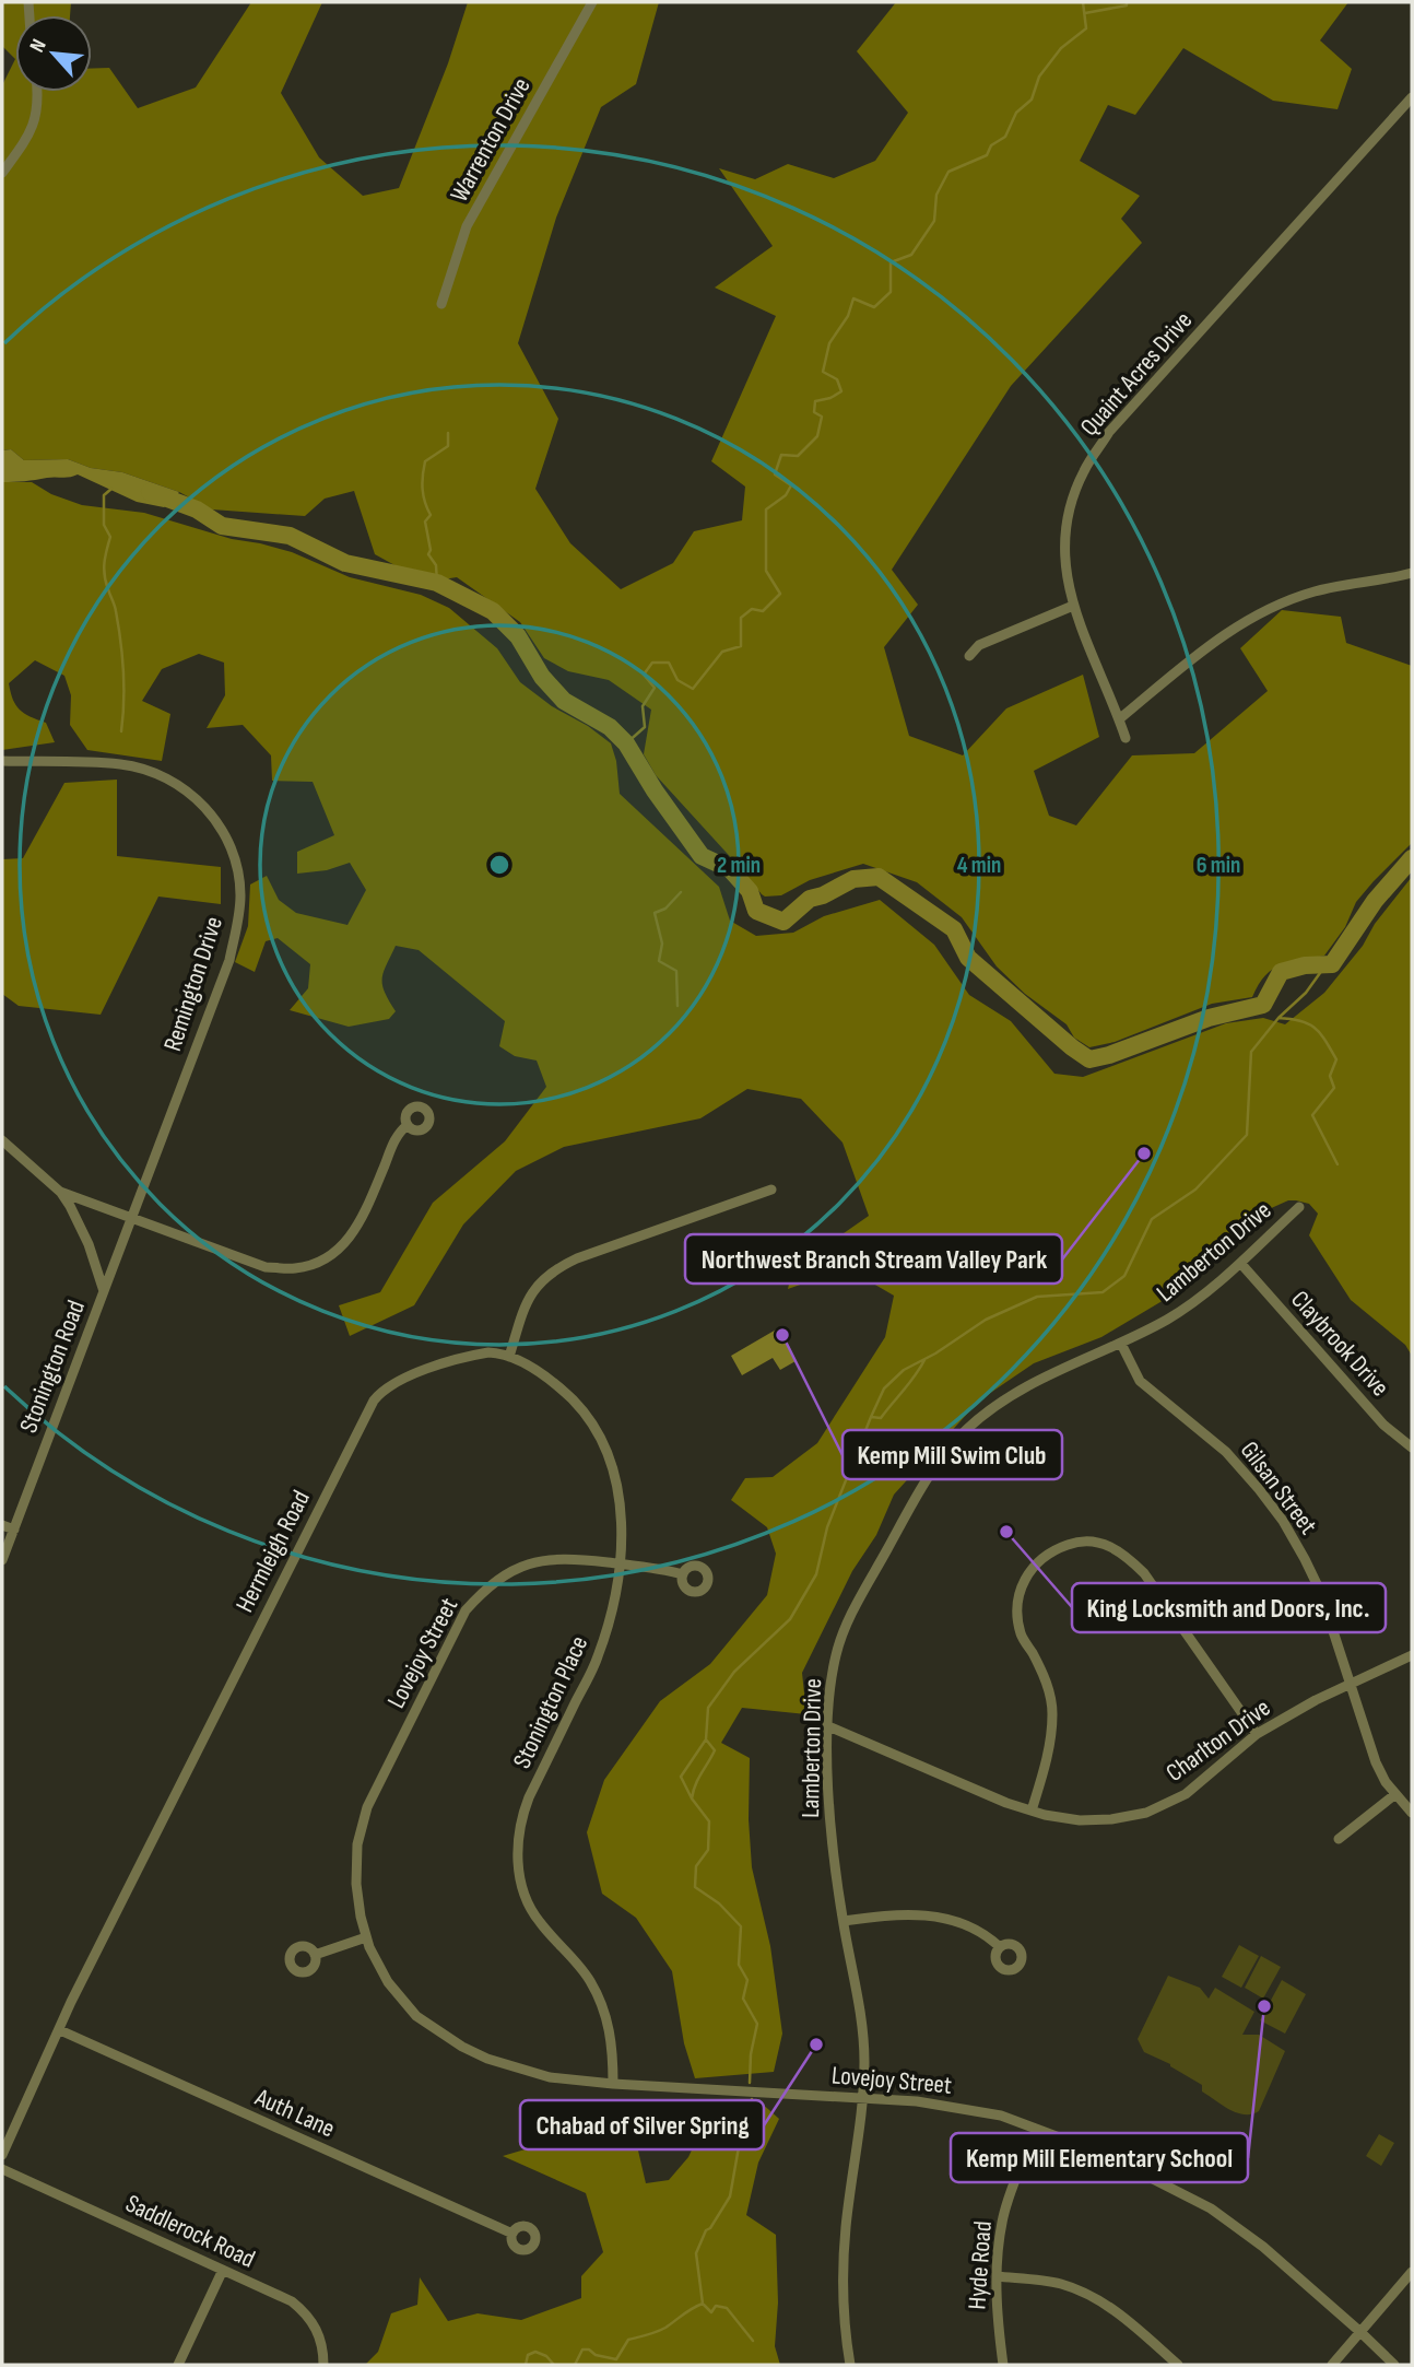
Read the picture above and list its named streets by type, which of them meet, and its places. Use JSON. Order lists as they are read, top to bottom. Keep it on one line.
{"streets":{"street":["Warrenton Drive","Quaint Acres Drive","Remington Drive","Lamberton Drive","Claybrook Drive","Stonington Road","Gilsan Street","Hermleigh Road","Lovejoy Street","Stonington Place","Charlton Drive","Auth Lane","Saddlerock Road","Hyde Road"]},"crossings":[["Remington Drive","Stonington Road"],["Lamberton Drive","Claybrook Drive"],["Lamberton Drive","Gilsan Street"],["Lamberton Drive","Lovejoy Street"],["Lamberton Drive","Charlton Drive"],["Gilsan Street","Charlton Drive"],["Hermleigh Road","Stonington Place"],["Hermleigh Road","Auth Lane"],["Lovejoy Street","Stonington Place"],["Lovejoy Street","Hyde Road"]],"places":["Northwest Branch Stream Valley Park","Kemp Mill Swim Club","King Locksmith and Doors, Inc.","Kemp Mill Elementary School","Chabad of Silver Spring"],"north":"top left","rings":["2 min","4 min","6 min"]}
